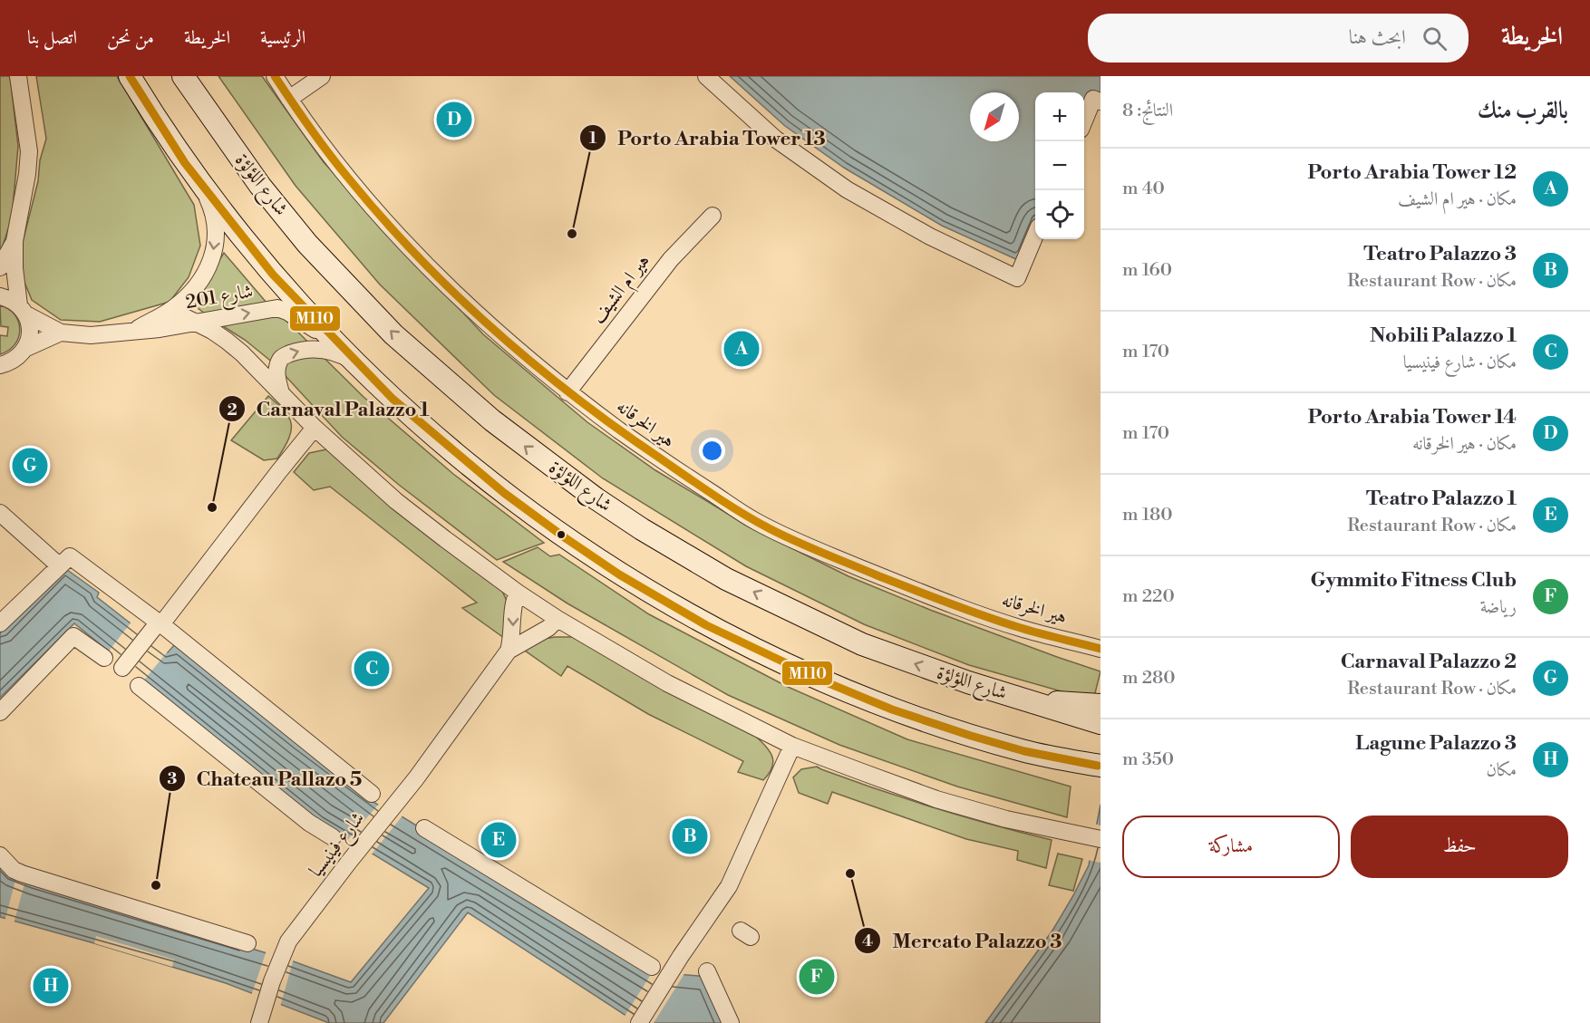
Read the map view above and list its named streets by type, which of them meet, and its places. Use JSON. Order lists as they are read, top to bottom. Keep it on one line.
{"streets":{"main road":["شارع اللؤلؤة"],"street":["هير ام الشيف","شارع 201","هير الخرقانه","شارع فينيسيا"]},"crossings":[["هير ام الشيف","هير الخرقانه"]],"places":["Porto Arabia Tower 13","Carnaval Palazzo 1","Mercato Palazzo 3","Chateau Pallazo 5"],"lines":["transit line M110"],"north":"bottom left","page":{"header":"الخريطة","search":"ابحث هنا","nav":["الرئيسية","الخريطة","من نحن","اتصل بنا"],"heading":["بالقرب منك","النتائج: 8"],"map_buttons":["+","−"],"pins":["D","A","G","C","B","E","F","H"],"list":[{"mark":"A","name":"Porto Arabia Tower 12","note":"مكان · هير ام الشيف","value":"40 m"},{"mark":"B","name":"Teatro Palazzo 3","note":"مكان · Restaurant Row","value":"160 m"},{"mark":"C","name":"Nobili Palazzo 1","note":"مكان · شارع فينيسيا","value":"170 m"},{"mark":"D","name":"Porto Arabia Tower 14","note":"مكان · هير الخرقانه","value":"170 m"},{"mark":"E","name":"Teatro Palazzo 1","note":"مكان · Restaurant Row","value":"180 m"},{"mark":"F","name":"Gymmito Fitness Club","note":"رياضة","value":"220 m"},{"mark":"G","name":"Carnaval Palazzo 2","note":"مكان · Restaurant Row","value":"280 m"},{"mark":"H","name":"Lagune Palazzo 3","note":"مكان","value":"350 m"}],"buttons":["حفظ","مشاركة"]}}
